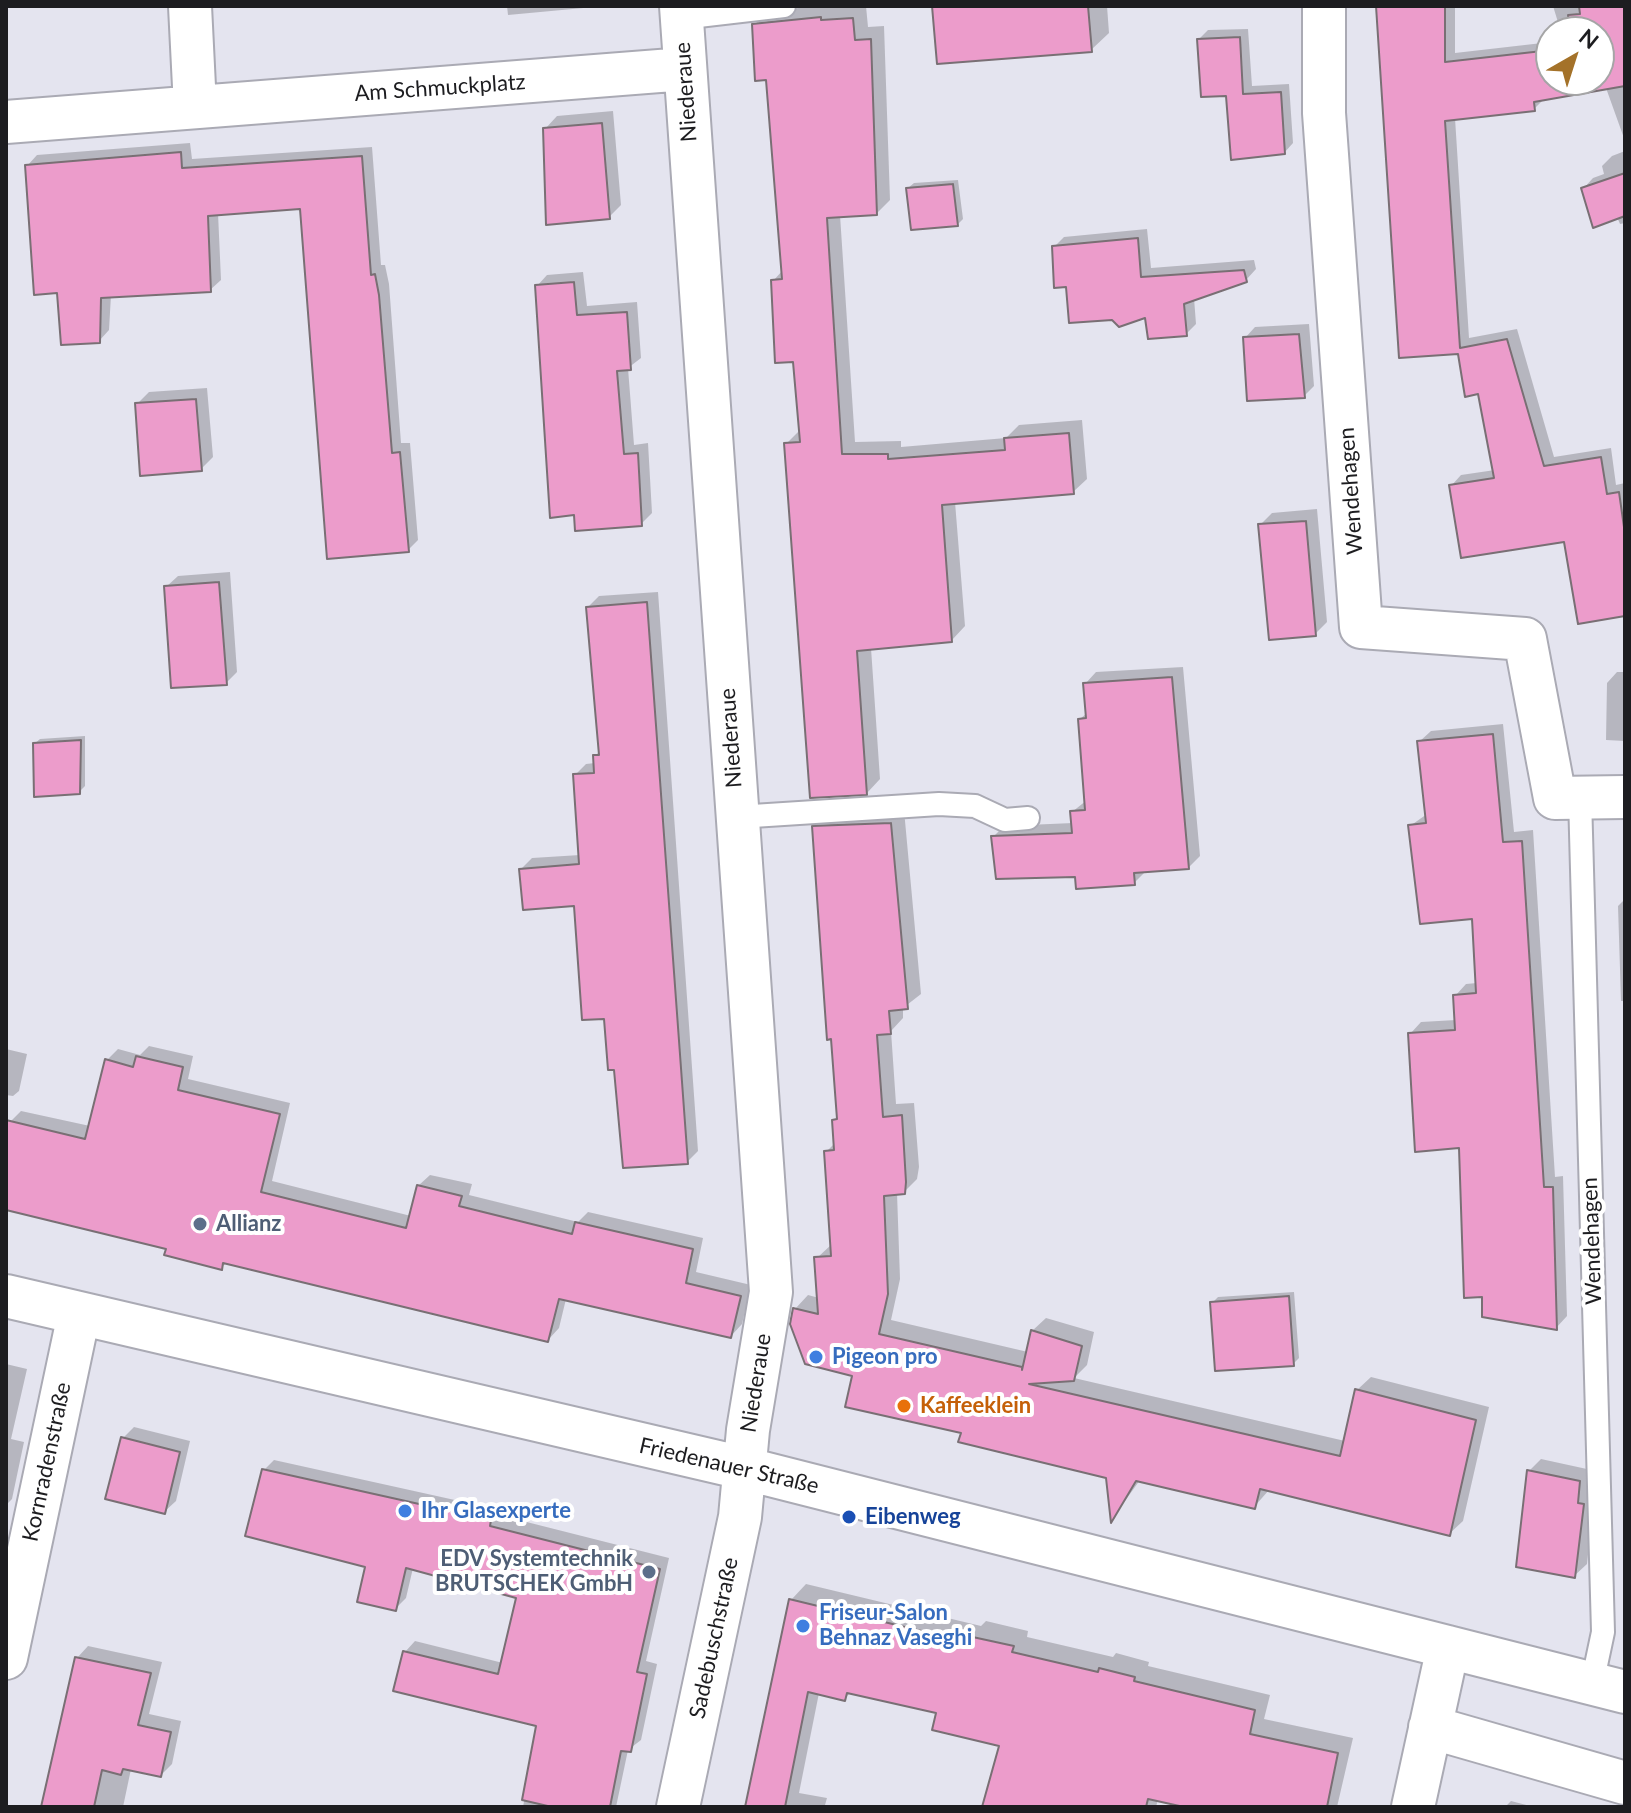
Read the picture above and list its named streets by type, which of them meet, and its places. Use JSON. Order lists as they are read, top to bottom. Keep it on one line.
{"streets":{"street":["Am Schmuckplatz","Niederaue","Wendehagen","Kornradenstraße","Friedenauer Straße","Sadebuschstraße"]},"crossings":[["Am Schmuckplatz","Niederaue"],["Niederaue","Friedenauer Straße"],["Niederaue","Sadebuschstraße"],["Wendehagen","Friedenauer Straße"],["Kornradenstraße","Friedenauer Straße"],["Friedenauer Straße","Sadebuschstraße"]],"places":["Allianz","Pigeon pro","Kaffeeklein","Ihr Glasexperte","Eibenweg","EDV Systemtechnik BRUTSCHEK GmbH","Friseur-Salon Behnaz Vaseghi"],"north":"top right"}
